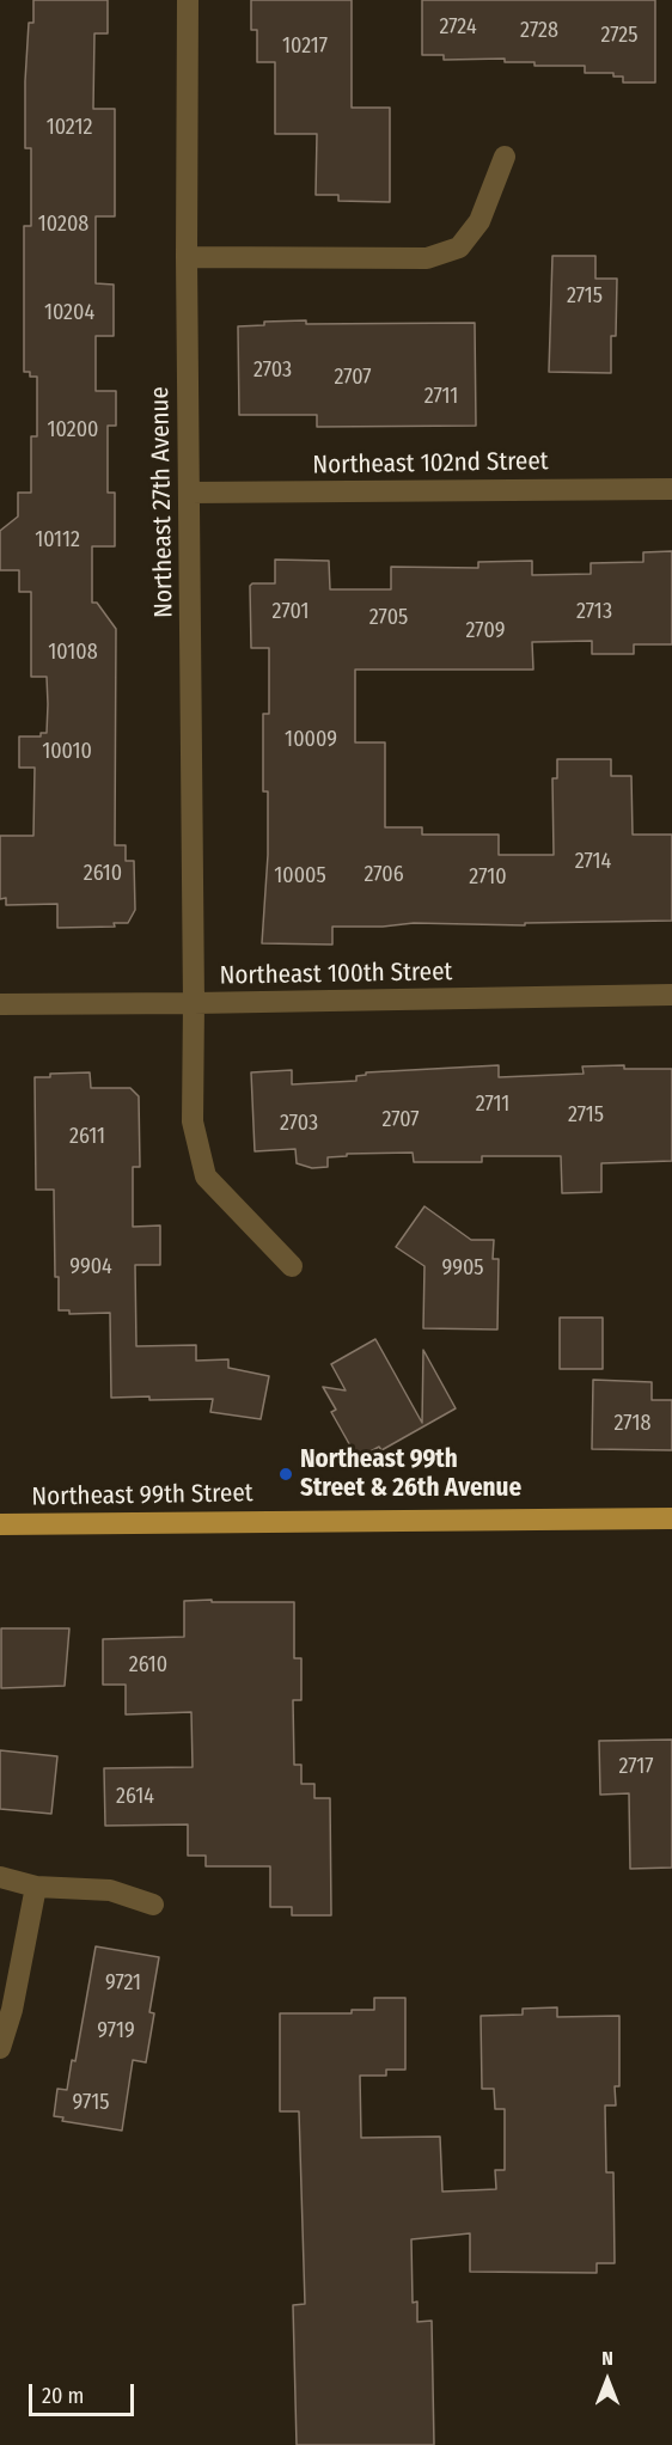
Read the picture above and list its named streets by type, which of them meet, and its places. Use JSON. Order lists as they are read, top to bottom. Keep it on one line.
{"streets":{"main road":["Northeast 99th Street"],"street":["Northeast 102nd Street","Northeast 27th Avenue","Northeast 100th Street"]},"crossings":[["Northeast 102nd Street","Northeast 27th Avenue"],["Northeast 27th Avenue","Northeast 100th Street"]],"places":["Northeast 99th Street & 26th Avenue"],"house_numbers":["2724","2728","2725","10217","10212","10208","2715","10204","2703","2707","2711","10200","10112","2701","2713","2705","2709","10108","10009","10010","2714","2610","2706","10005","2710","2711","2715","2707","2703","2611","9904","9905","2718","2610","2717","2614","9721","9719","9715"],"scale_bar":"20 m","north":"top"}
